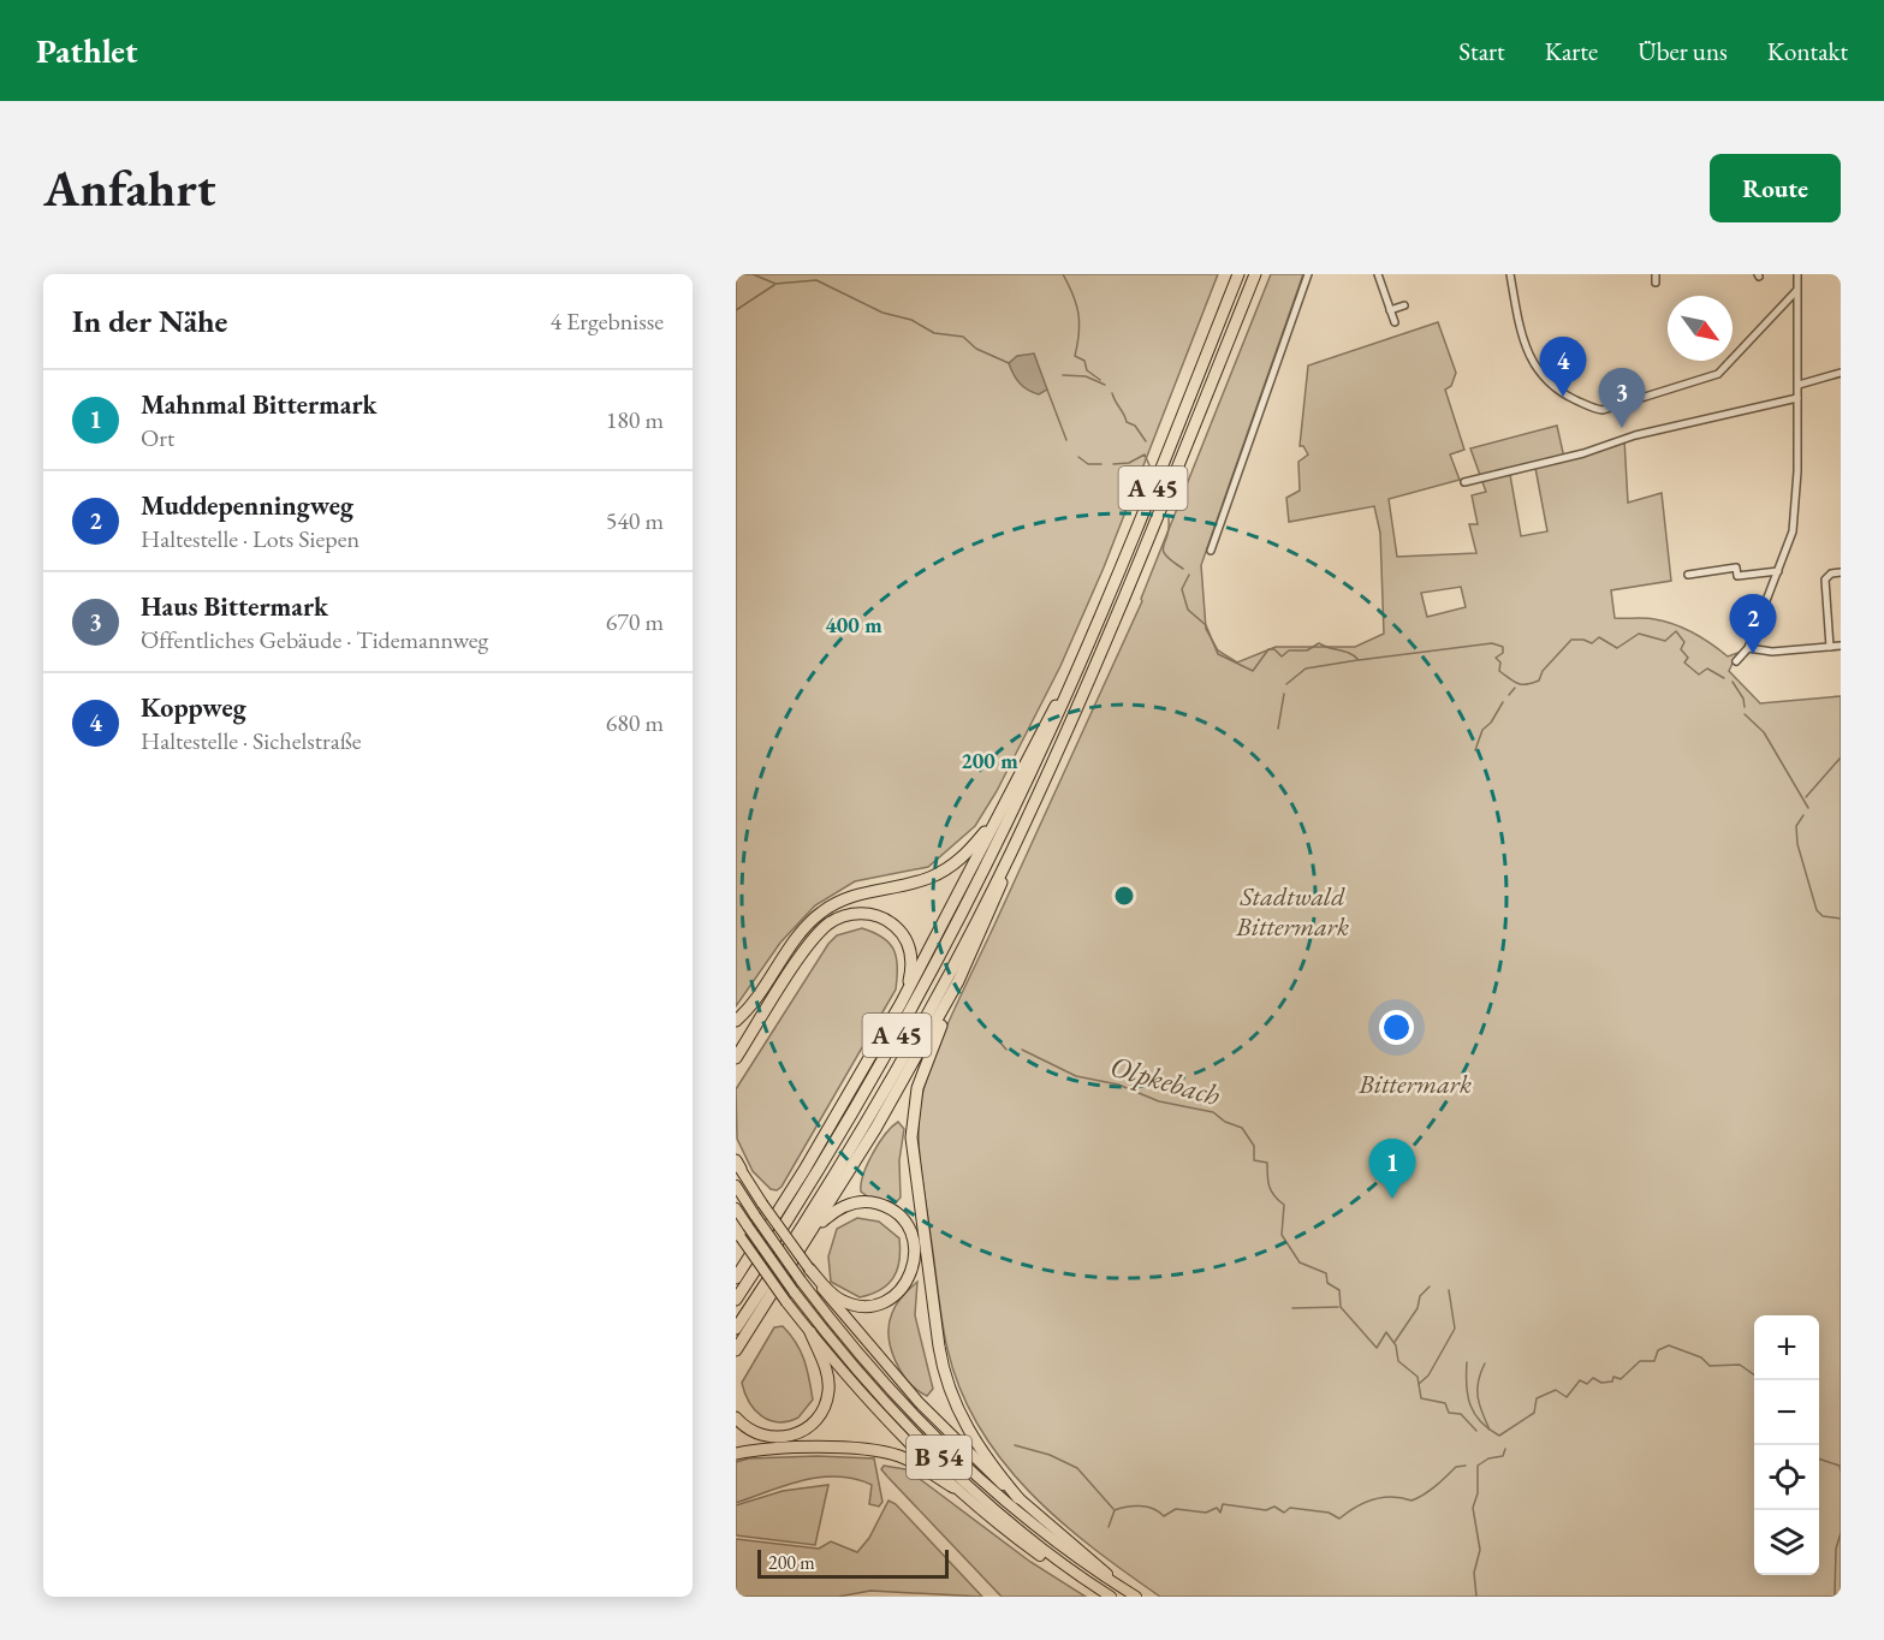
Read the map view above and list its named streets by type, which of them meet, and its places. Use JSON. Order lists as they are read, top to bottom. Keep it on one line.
{"streets":{"highway":["A 45","B 54"]},"water":["Olpkebach"],"parks":["Stadtwald Bittermark","Bittermark"],"scale_bar":"200 m","north":"bottom right","page":{"header":"Pathlet","nav":["Start","Karte","Über uns","Kontakt"],"buttons":"Route","title":"Anfahrt","heading":["In der Nähe","4 Ergebnisse"],"pins":["4","3","2","1"],"list":[{"mark":"1","name":"Mahnmal Bittermark","note":"Ort","value":"180 m"},{"mark":"2","name":"Muddepenningweg","note":"Haltestelle · Lots Siepen","value":"540 m"},{"mark":"3","name":"Haus Bittermark","note":"Öffentliches Gebäude · Tidemannweg","value":"670 m"},{"mark":"4","name":"Koppweg","note":"Haltestelle · Sichelstraße","value":"680 m"}],"map_buttons":["+","−"],"scale":"200 m"},"rings":["400 m","200 m"]}
